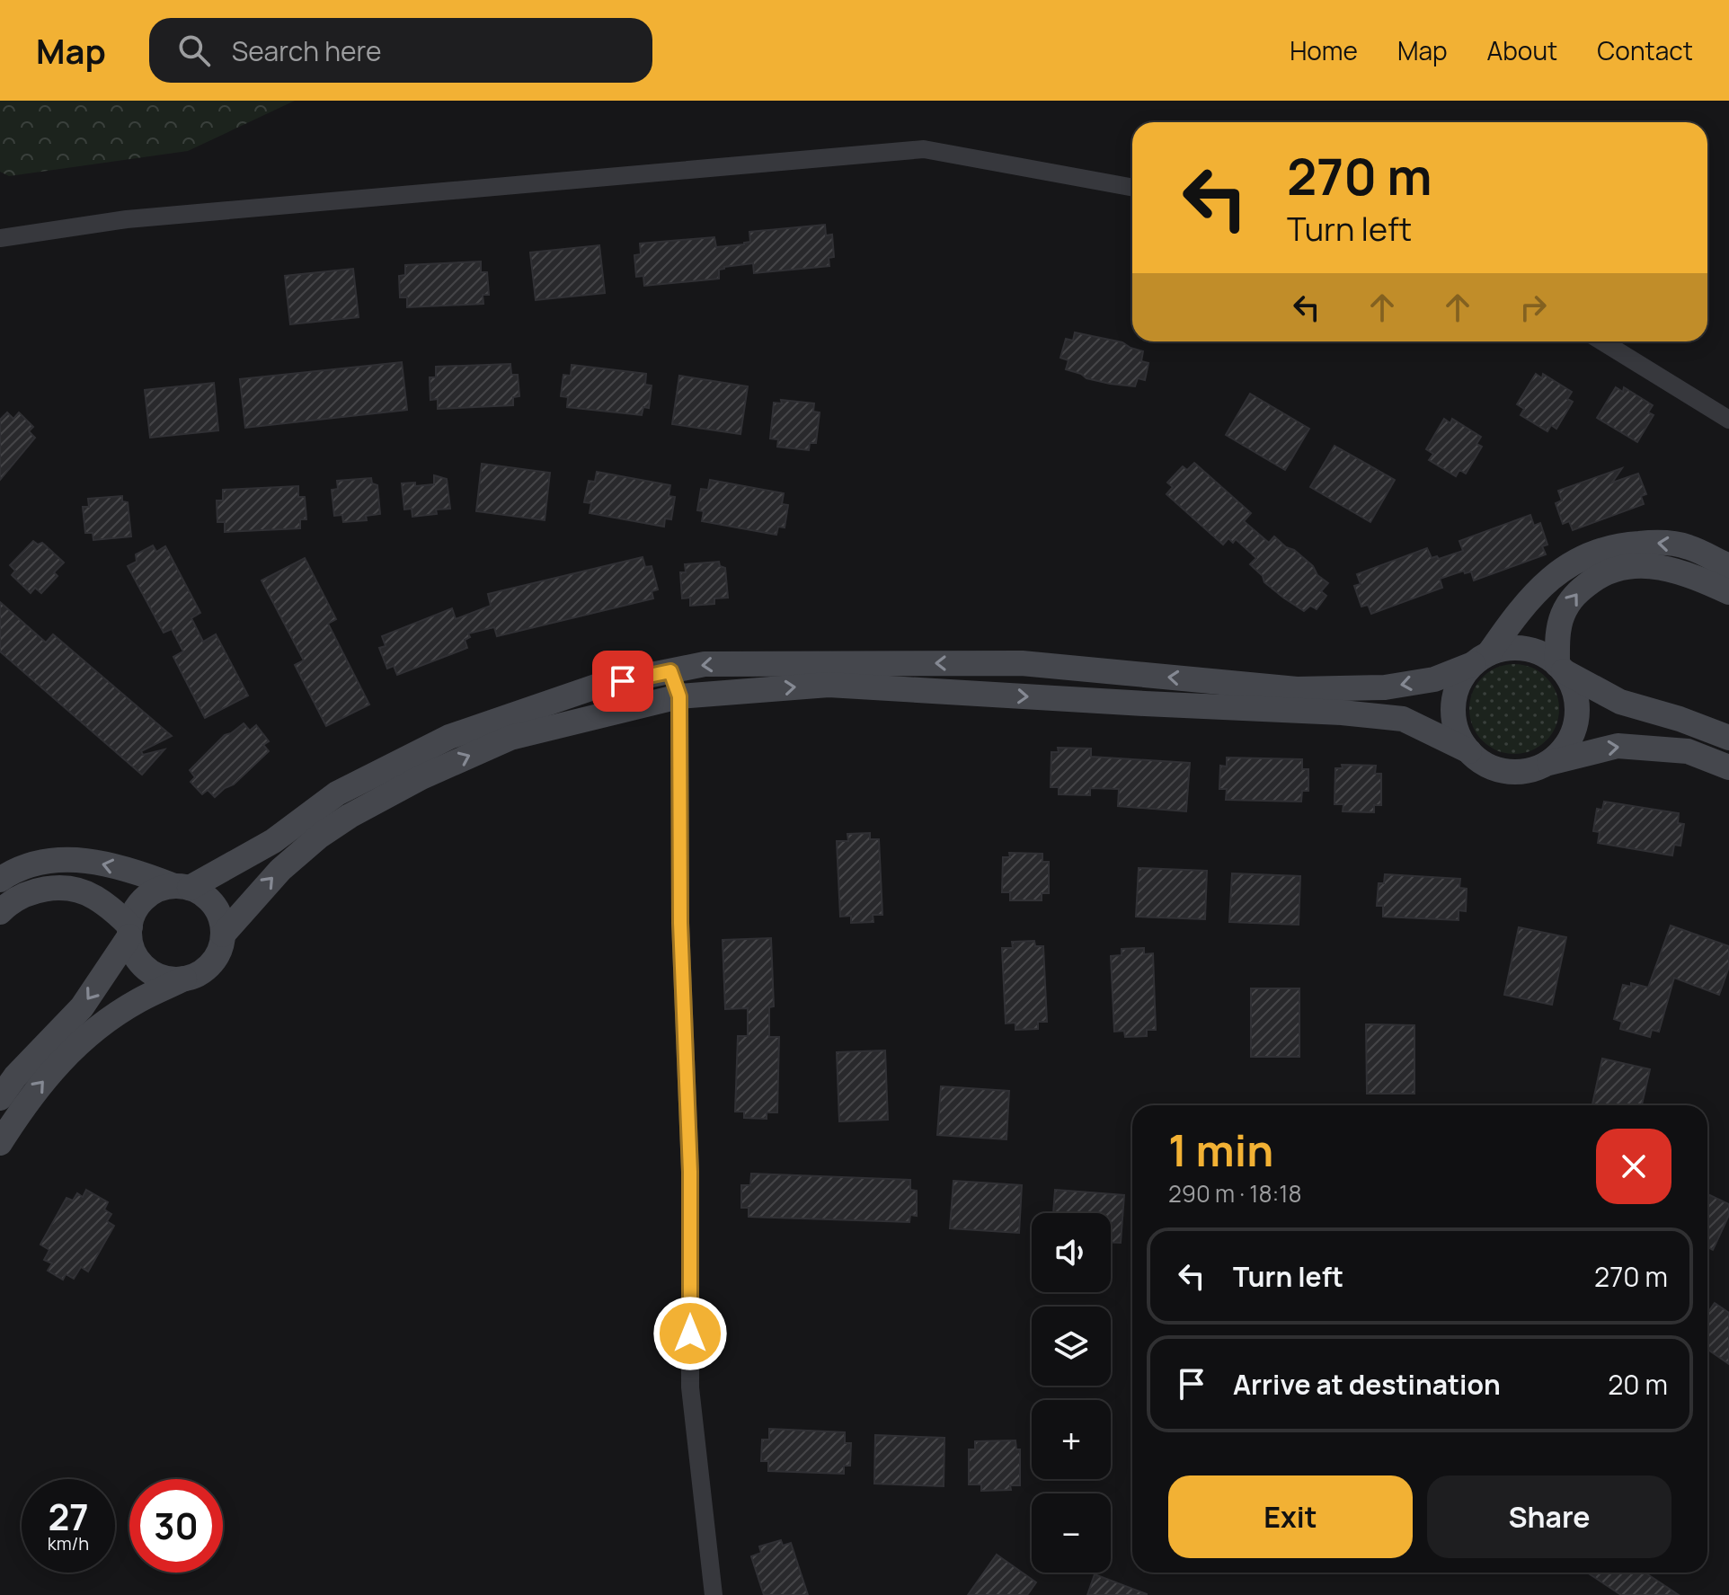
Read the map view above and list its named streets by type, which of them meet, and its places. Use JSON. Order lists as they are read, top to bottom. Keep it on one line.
{"page":{"header":"Map","search":"Search here","nav":["Home","Map","About","Contact"],"turn":["270 m","Turn left"],"heading":["1 min","290 m · 18:18"],"map_buttons":["+","−"],"list":[{"name":"Turn left","value":"270 m"},{"name":"Arrive at destination","value":"20 m"}],"buttons":["Exit","Share"],"speed":"27 km/h","limit":"30"}}
